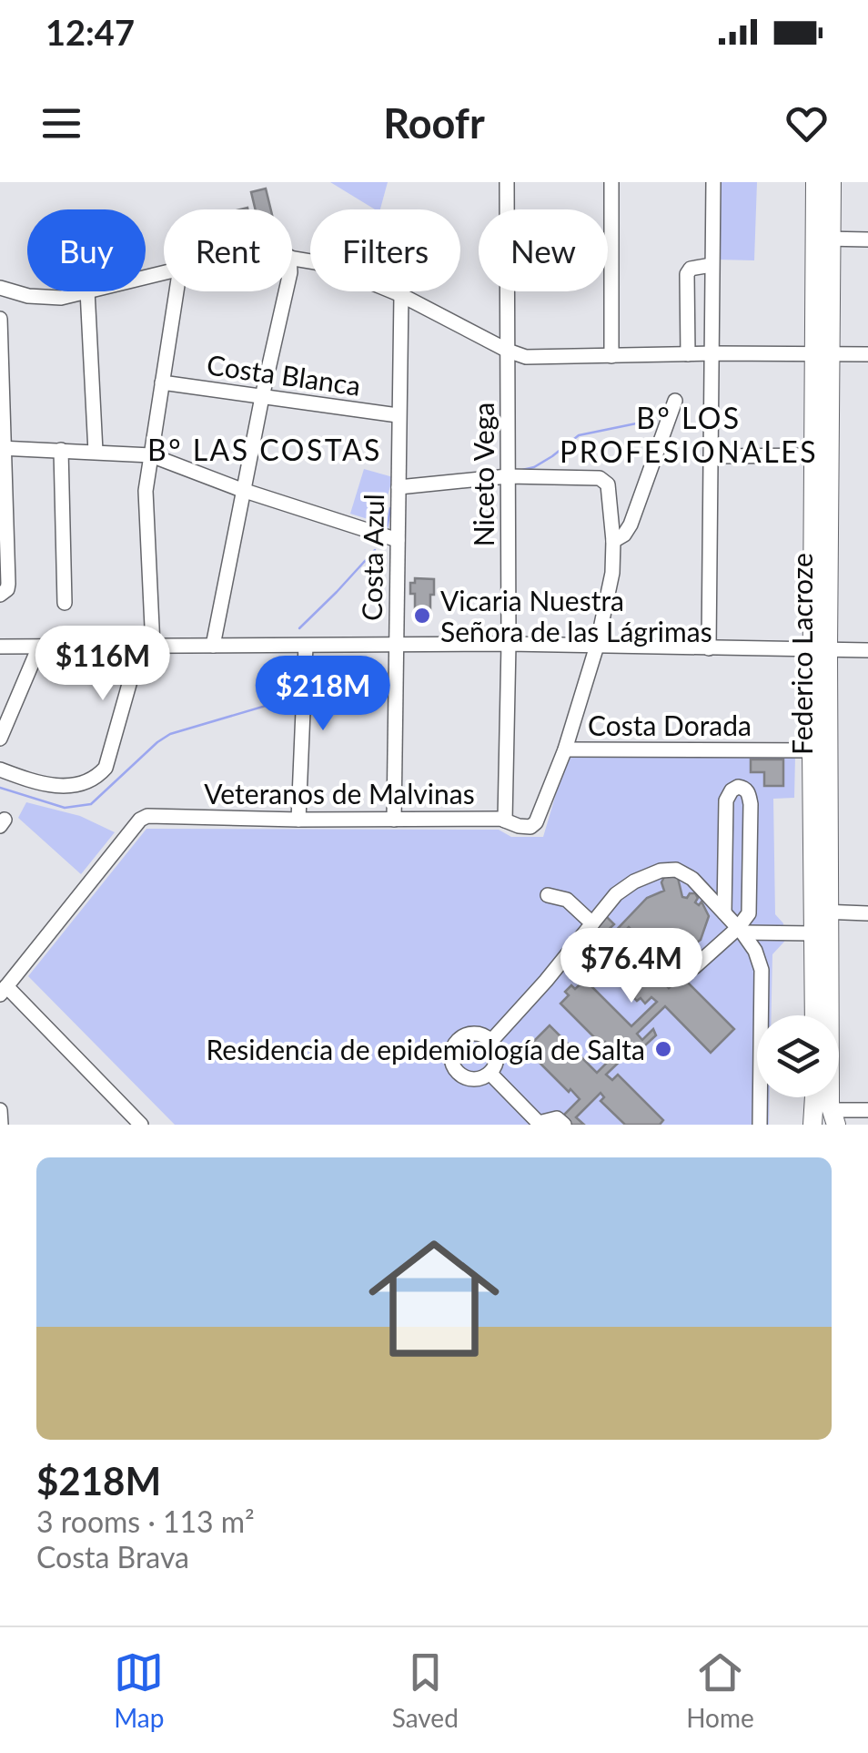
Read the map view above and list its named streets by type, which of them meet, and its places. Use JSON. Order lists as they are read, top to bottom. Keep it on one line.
{"streets":{"main road":["Federico Lacroze"],"street":["Costa Blanca","Niceto Vega","Costa Azul","Costa Dorada","Veteranos de Malvinas"]},"crossings":[["Costa Blanca","Costa Azul"],["Niceto Vega","Veteranos de Malvinas"],["Costa Azul","Veteranos de Malvinas"],["Federico Lacroze","Costa Dorada"],["Costa Dorada","Veteranos de Malvinas"]],"districts":["B° LOS PROFESIONALES","B° LAS COSTAS"],"places":["Vicaria Nuestra Señora de las Lágrimas","Residencia de epidemiología de Salta"],"page":{"status":"12:47","header":"Roofr","chip":["Buy","Rent","Filters","New"],"price":["$116M","$218M","$76.4M"],"list":[{"name":"$218M","note":"3 rooms · 113 m² · Costa Brava"}],"tabs":["Map","Saved","Home"]}}
